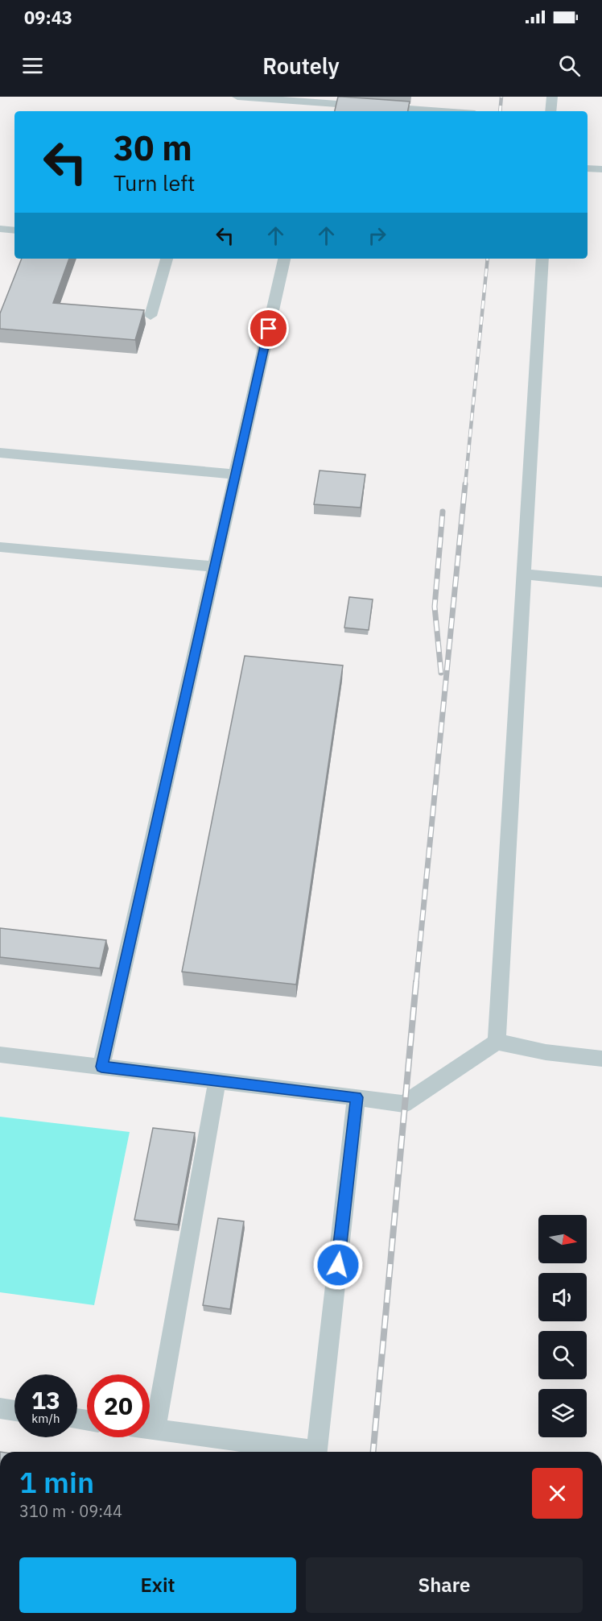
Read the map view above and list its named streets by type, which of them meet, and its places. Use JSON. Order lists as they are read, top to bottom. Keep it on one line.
{"north":"right","page":{"status":"09:43","header":"Routely","turn":["30 m","Turn left"],"speed":"13 km/h","limit":"20","heading":["1 min","310 m · 09:44"],"buttons":["Exit","Share"]}}
